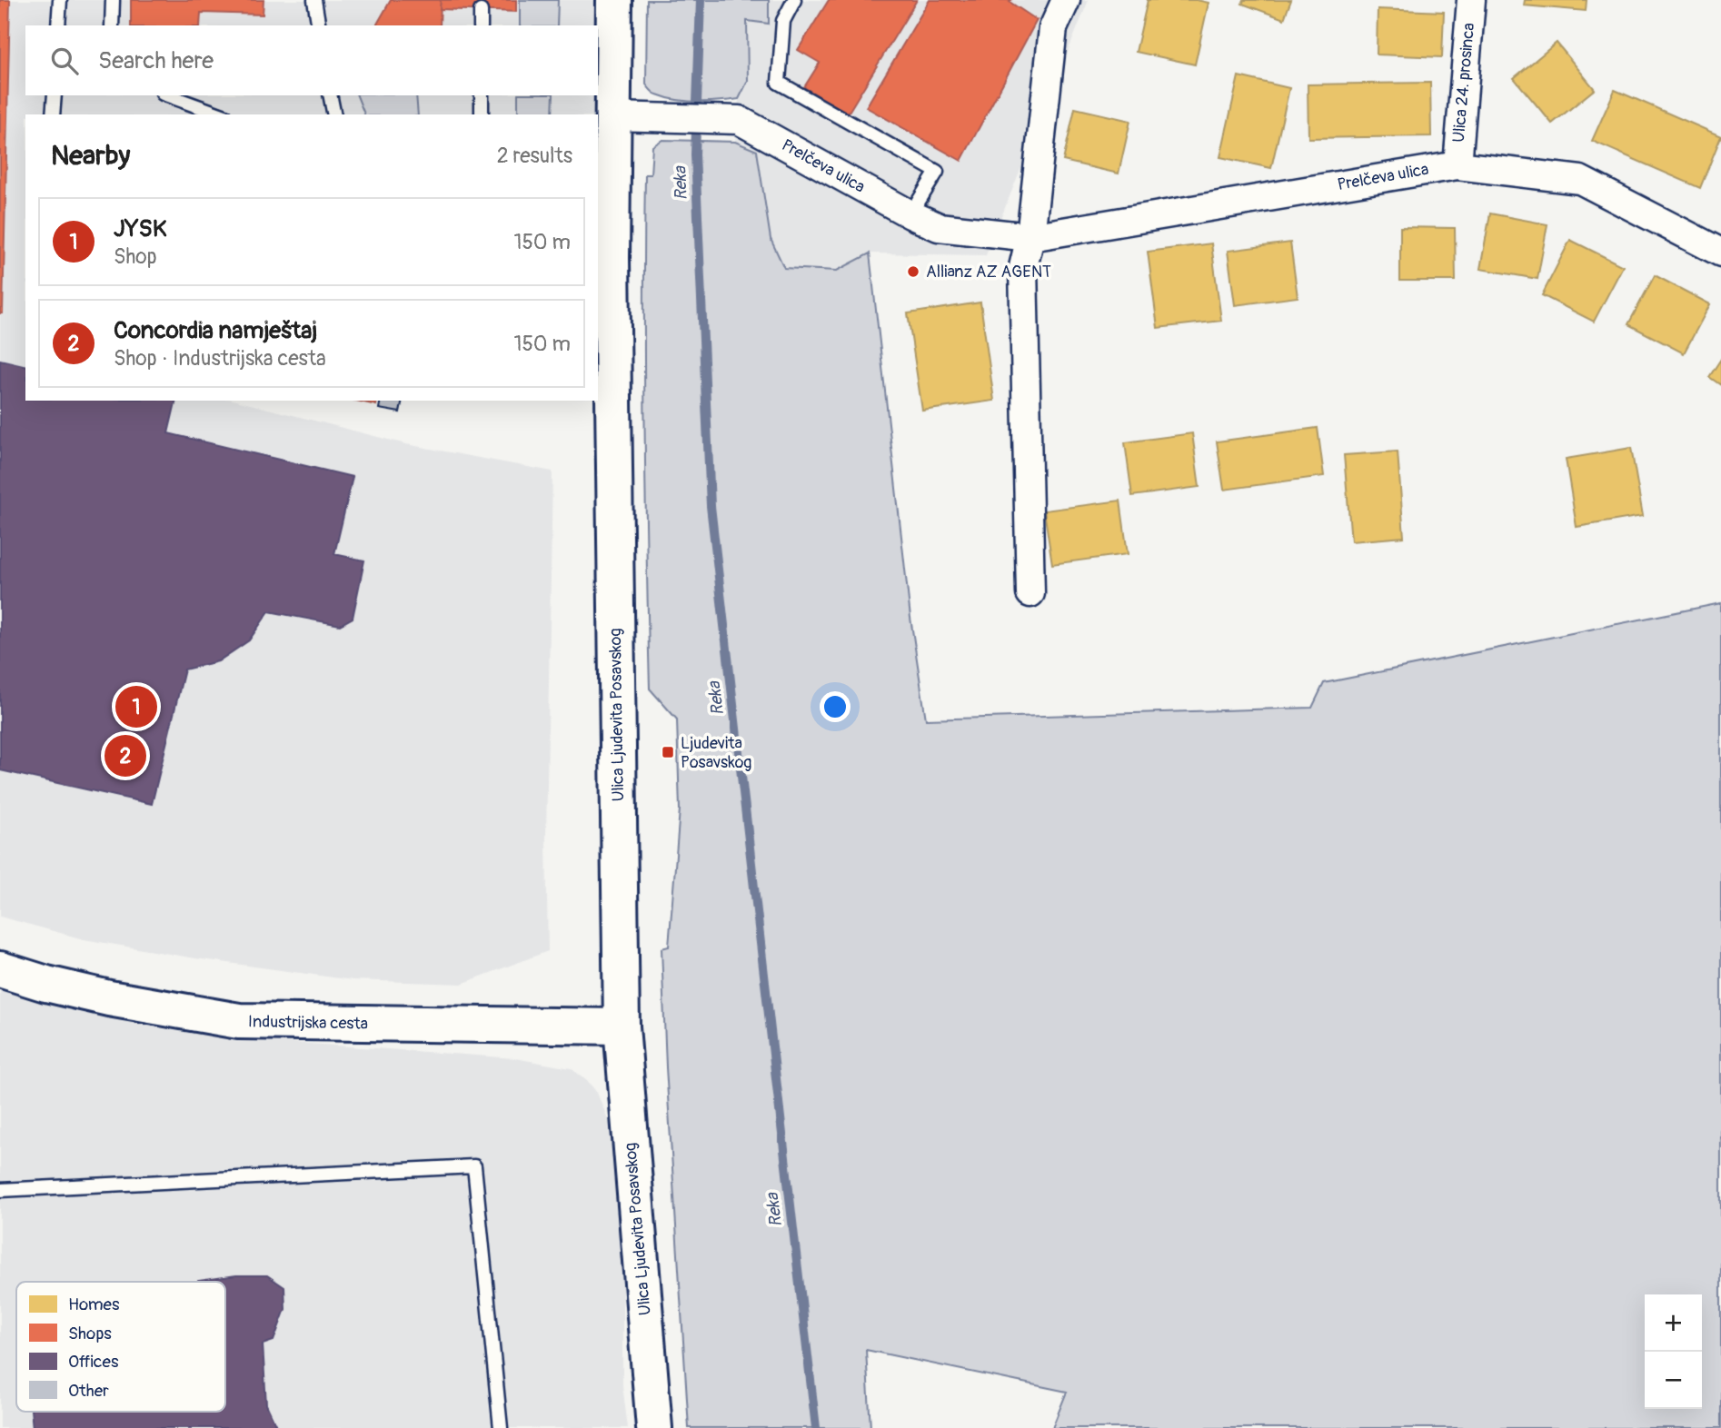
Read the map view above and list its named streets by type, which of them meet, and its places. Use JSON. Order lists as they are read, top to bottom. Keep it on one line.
{"streets":{"main road":["Ulica Ljudevita Posavskog","Industrijska cesta"],"street":["Ulica 24. prosinca","Prelčeva ulica"]},"crossings":[["Ulica 24. prosinca","Prelčeva ulica"],["Prelčeva ulica","Ulica Ljudevita Posavskog"],["Ulica Ljudevita Posavskog","Industrijska cesta"]],"water":["Reka"],"places":{"other":["Allianz AZ AGENT"],"transit":["Ljudevita Posavskog"]},"legend":["Homes","Shops","Offices","Other"],"page":{"search":"Search here","heading":["Nearby","2 results"],"list":[{"mark":"1","name":"JYSK","note":"Shop","value":"150 m"},{"mark":"2","name":"Concordia namještaj","note":"Shop · Industrijska cesta","value":"150 m"}],"pins":["1","2"],"map_buttons":["+","−"]}}
